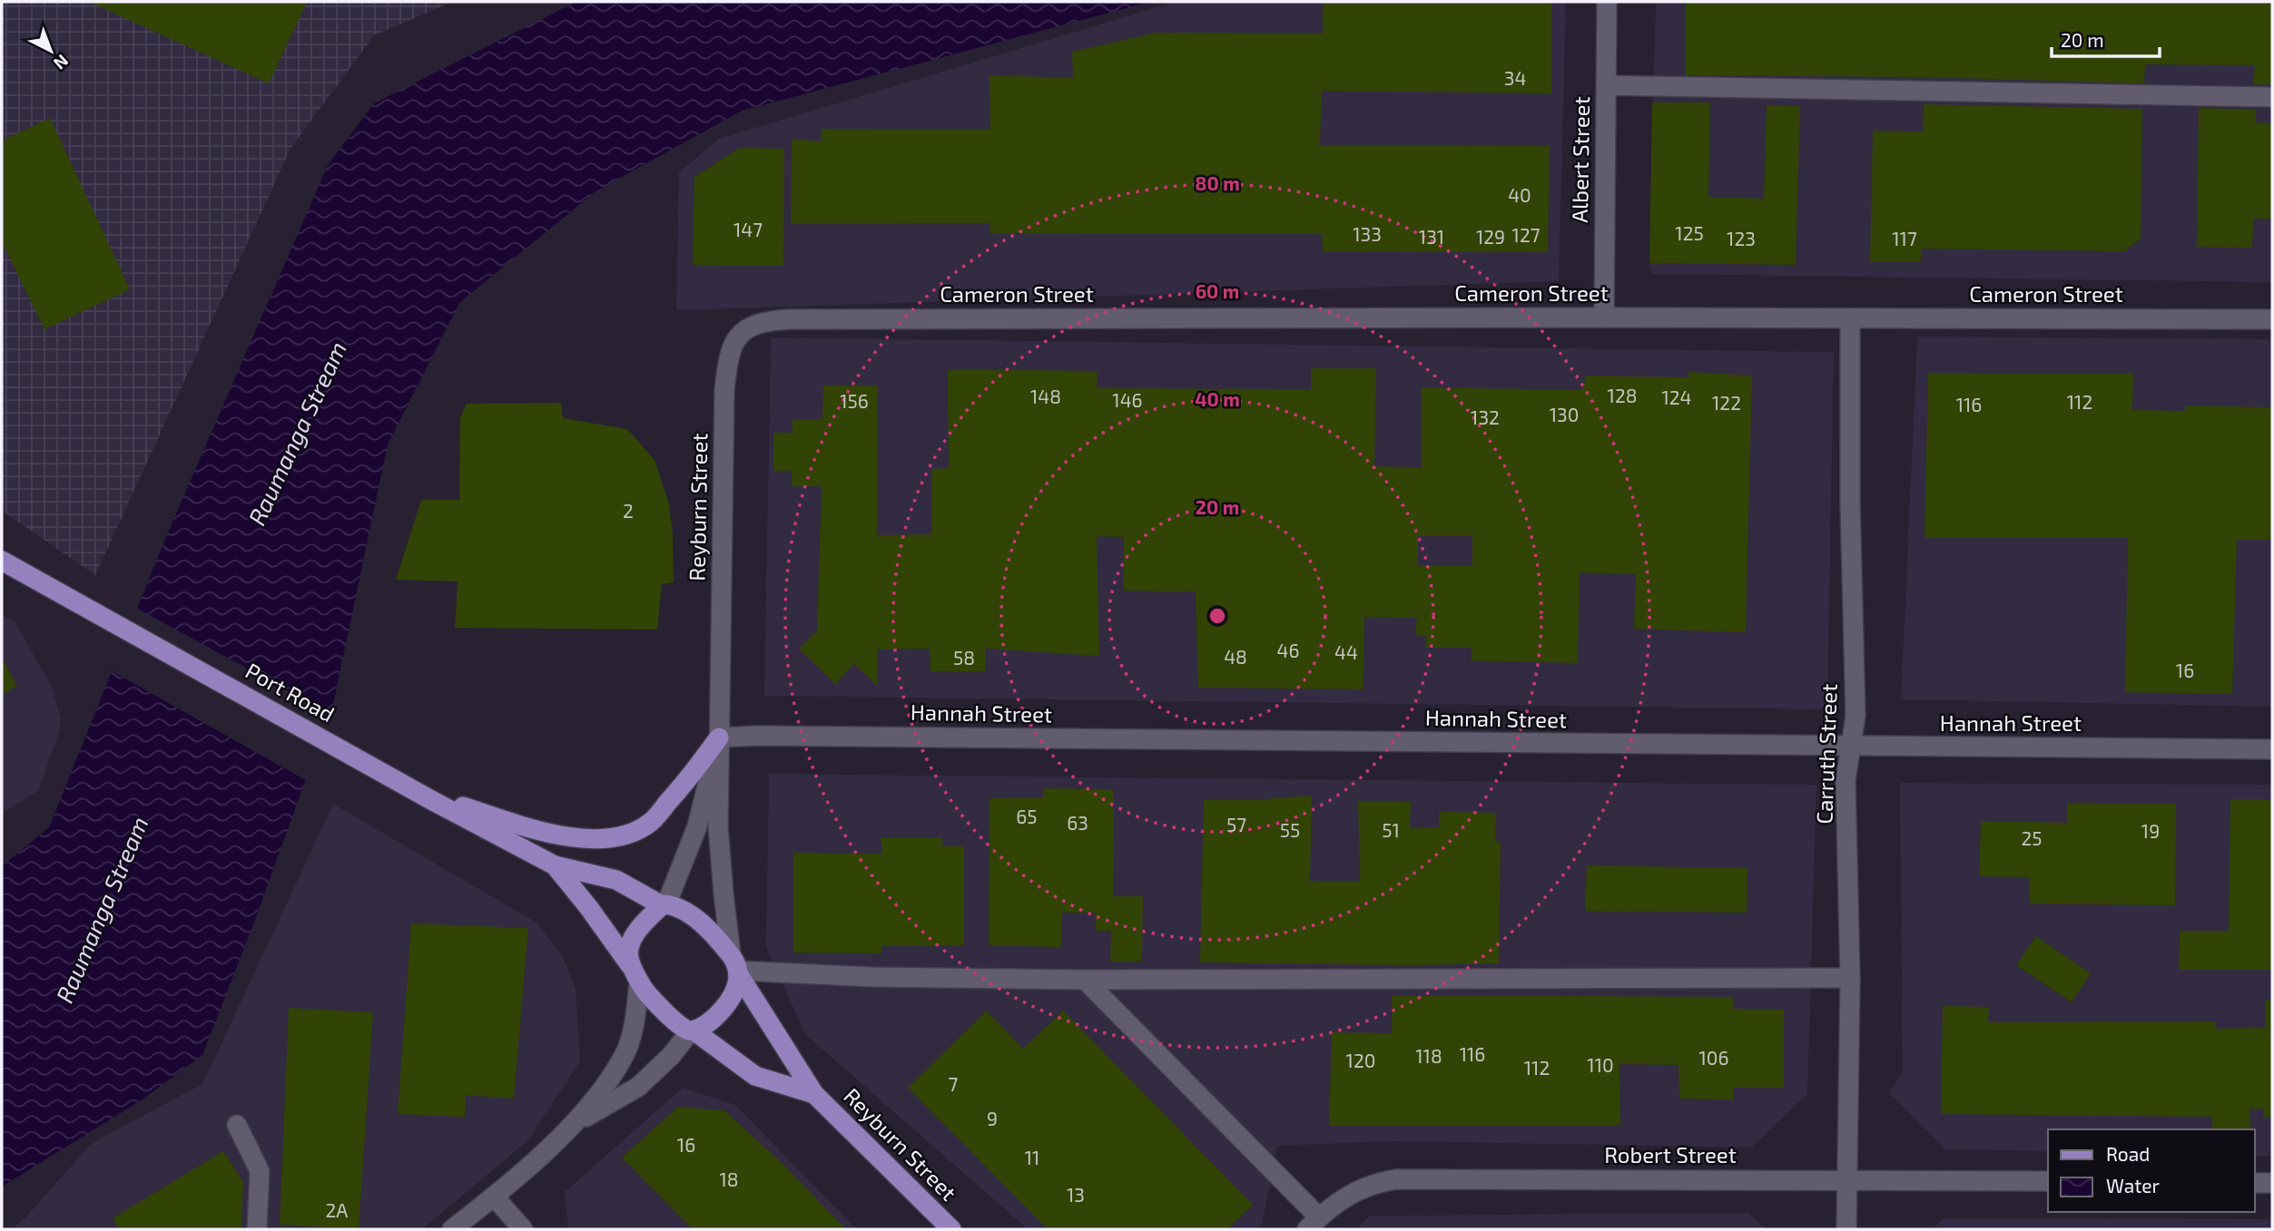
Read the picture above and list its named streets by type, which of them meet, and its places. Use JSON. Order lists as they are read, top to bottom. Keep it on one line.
{"streets":{"main road":["Reyburn Street","Port Road"],"street":["Albert Street","Cameron Street","Hannah Street","Carruth Street","Robert Street"]},"crossings":[["Albert Street","Cameron Street"],["Cameron Street","Reyburn Street"],["Cameron Street","Carruth Street"],["Reyburn Street","Port Road"],["Reyburn Street","Hannah Street"],["Hannah Street","Carruth Street"],["Carruth Street","Robert Street"]],"water":["Raumanga Stream"],"house_numbers":["34","40","147","125","133","127","131","129","123","117","128","148","124","146","156","112","122","116","130","132","2","46","44","48","58","16","65","63","57","55","51","19","25","116","118","106","120","110","112","7","9","16","11","18","13","2A"],"legend":["Road","Water"],"scale_bar":"20 m","north":"bottom right","rings":["80 m","60 m","40 m","20 m"]}
